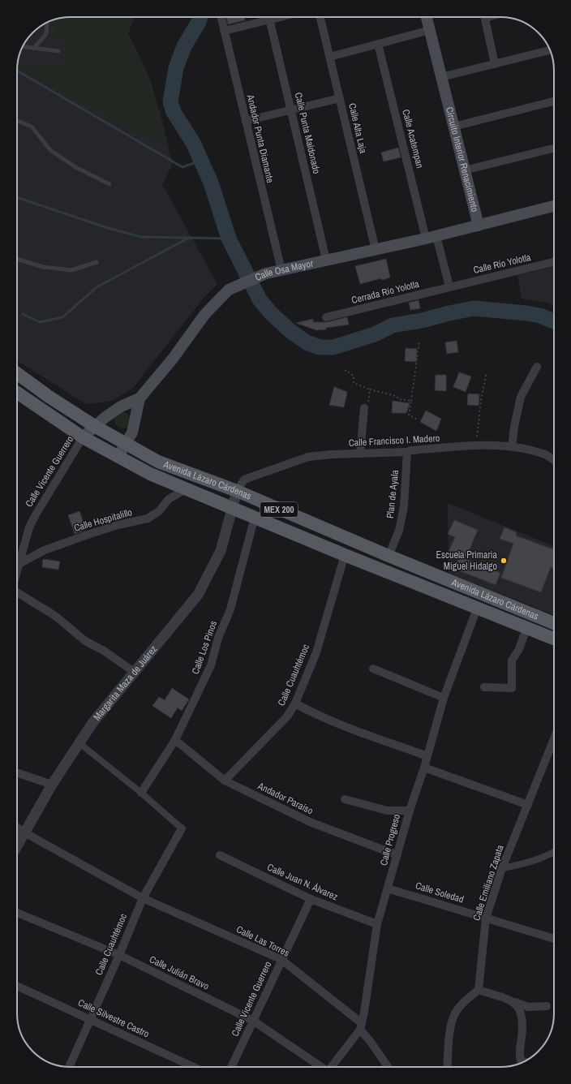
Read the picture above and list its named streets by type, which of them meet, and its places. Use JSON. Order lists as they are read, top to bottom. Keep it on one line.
{"streets":{"main road":["Circuito Interior Renacimiento","Calle Osa Mayor","Avenida Lázaro Cárdenas","MEX 200"],"street":["Calle Alta Laja","Calle Punta Maldonado","Andador Punta Diamante","Calle Acatempan","Calle Río Yolotla","Cerrada Río Yolotla","Calle Francisco I. Madero","Calle Vicente Guerrero","Plan de Ayala","Calle Hospitalillo","Calle Los Pinos","Calle Cuauhtémoc","Margarita Maza de Juárez","Andador Paraíso","Calle Progreso","Calle Juan N. Álvarez","Calle Emiliano Zapata","Calle Soledad","Calle Las Torres","Calle Julián Bravo","Calle Silvestre Castro"]},"crossings":[["Calle Alta Laja","Calle Osa Mayor"],["Calle Punta Maldonado","Calle Osa Mayor"],["Andador Punta Diamante","Calle Osa Mayor"],["Calle Acatempan","Calle Río Yolotla"],["Calle Acatempan","Calle Osa Mayor"],["Calle Acatempan","Cerrada Río Yolotla"],["Circuito Interior Renacimiento","Calle Osa Mayor"],["Calle Río Yolotla","Cerrada Río Yolotla"],["Calle Osa Mayor","Calle Vicente Guerrero"],["Calle Osa Mayor","Avenida Lázaro Cárdenas"],["Calle Francisco I. Madero","Avenida Lázaro Cárdenas"],["Calle Francisco I. Madero","Plan de Ayala"],["Calle Francisco I. Madero","Margarita Maza de Juárez"],["Calle Vicente Guerrero","Avenida Lázaro Cárdenas"],["Calle Vicente Guerrero","Calle Hospitalillo"],["Calle Vicente Guerrero","Calle Juan N. Álvarez"],["Calle Vicente Guerrero","Calle Las Torres"],["Calle Vicente Guerrero","Calle Julián Bravo"],["Avenida Lázaro Cárdenas","Plan de Ayala"],["Avenida Lázaro Cárdenas","Calle Hospitalillo"],["Avenida Lázaro Cárdenas","Calle Los Pinos"],["Avenida Lázaro Cárdenas","Calle Cuauhtémoc"],["Avenida Lázaro Cárdenas","Margarita Maza de Juárez"],["Avenida Lázaro Cárdenas","Calle Progreso"],["Calle Los Pinos","Andador Paraíso"],["Calle Cuauhtémoc","Andador Paraíso"],["Calle Cuauhtémoc","Calle Las Torres"],["Calle Cuauhtémoc","Calle Julián Bravo"],["Calle Cuauhtémoc","Calle Silvestre Castro"],["Andador Paraíso","Calle Progreso"],["Calle Progreso","Calle Juan N. Álvarez"],["Calle Progreso","Calle Soledad"],["Calle Progreso","Calle Las Torres"],["Calle Emiliano Zapata","Calle Soledad"]],"places":["Escuela Primaria Miguel Hidalgo"]}
